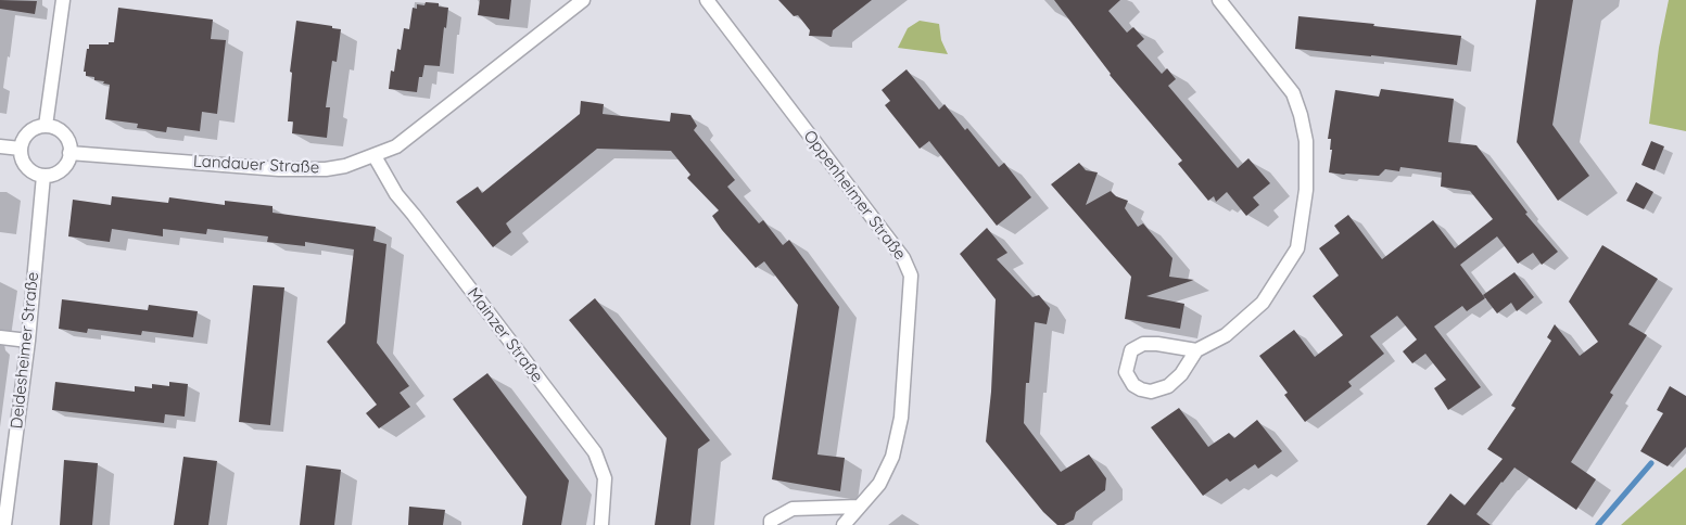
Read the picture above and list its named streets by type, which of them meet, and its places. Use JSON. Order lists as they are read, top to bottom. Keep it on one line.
{"streets":{"street":["Landauer Straße","Oppenheimer Straße","Mainzer Straße","Deidesheimer Straße"]},"crossings":[["Landauer Straße","Mainzer Straße"],["Landauer Straße","Deidesheimer Straße"]]}
